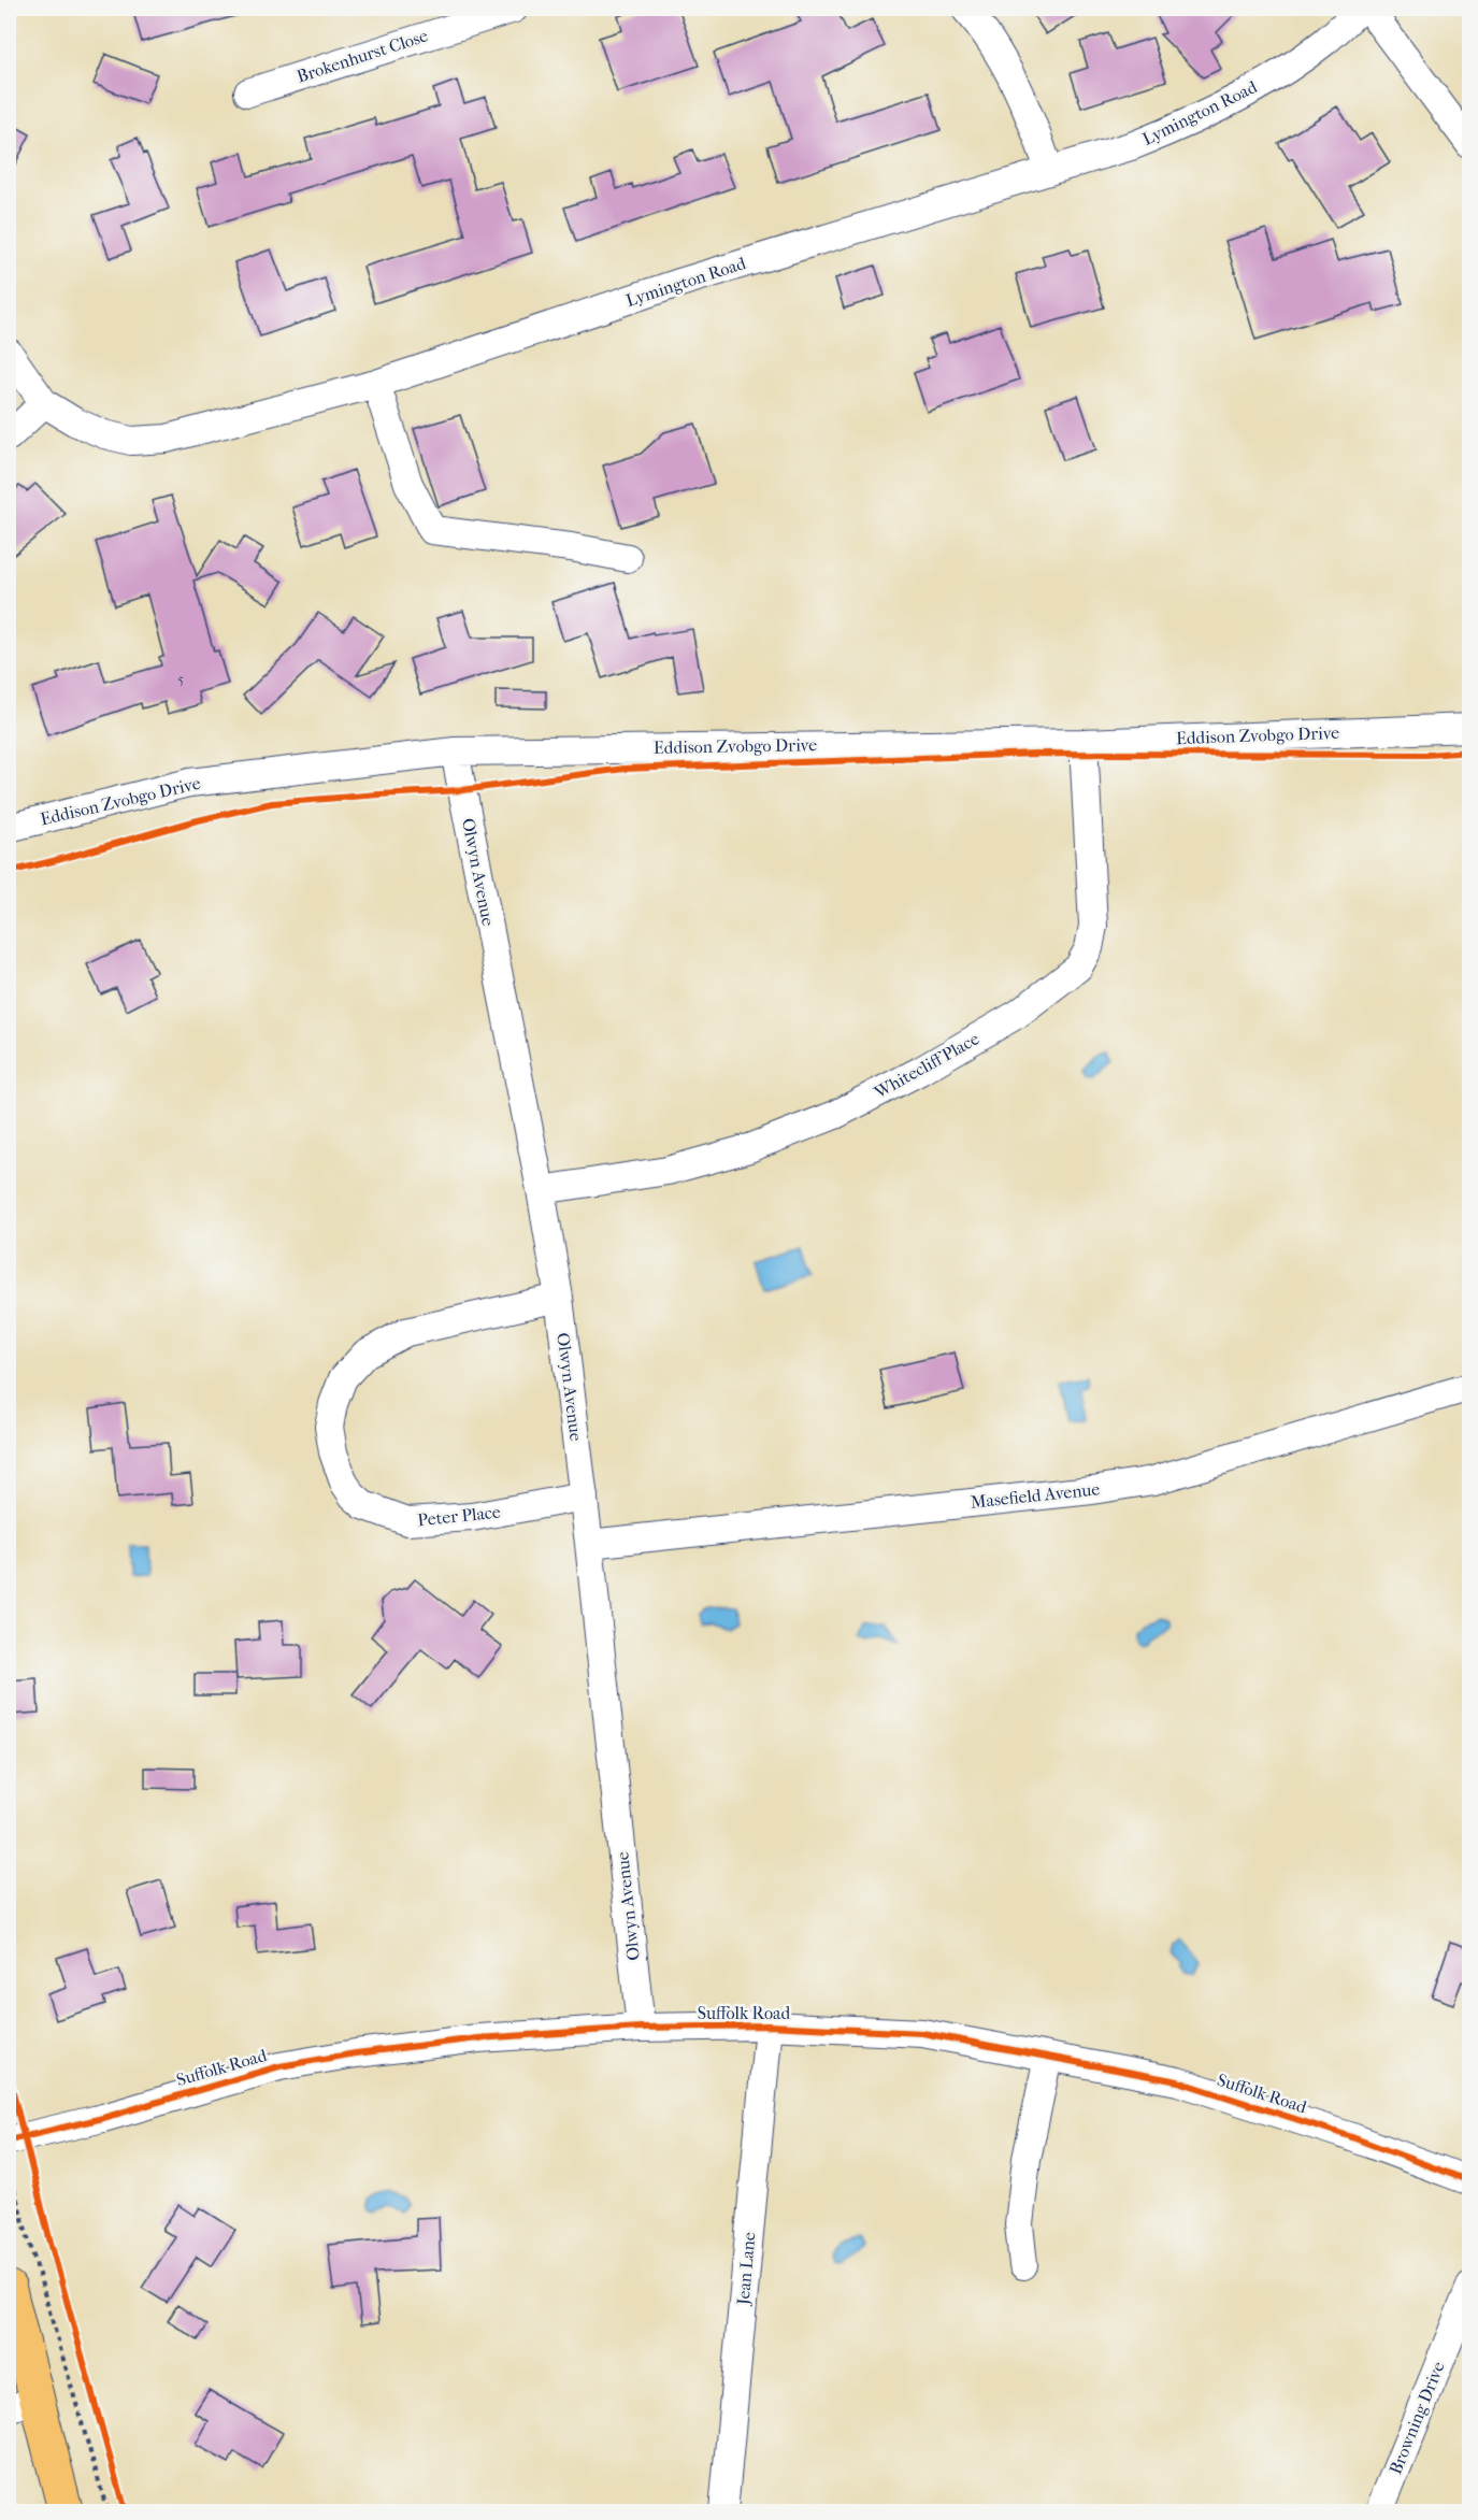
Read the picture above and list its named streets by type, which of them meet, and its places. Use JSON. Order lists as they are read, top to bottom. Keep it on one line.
{"streets":{"street":["Brokenhurst Close","Lymington Road","Eddison Zvobgo Drive","Olwyn Avenue","Whitecliff Place","Masefield Avenue","Peter Place","Suffolk Road","Jean Lane","Browning Drive"]},"crossings":[["Eddison Zvobgo Drive","Olwyn Avenue"],["Eddison Zvobgo Drive","Whitecliff Place"],["Olwyn Avenue","Whitecliff Place"],["Olwyn Avenue","Masefield Avenue"],["Olwyn Avenue","Peter Place"],["Olwyn Avenue","Suffolk Road"],["Suffolk Road","Jean Lane"]],"house_numbers":["5"]}
